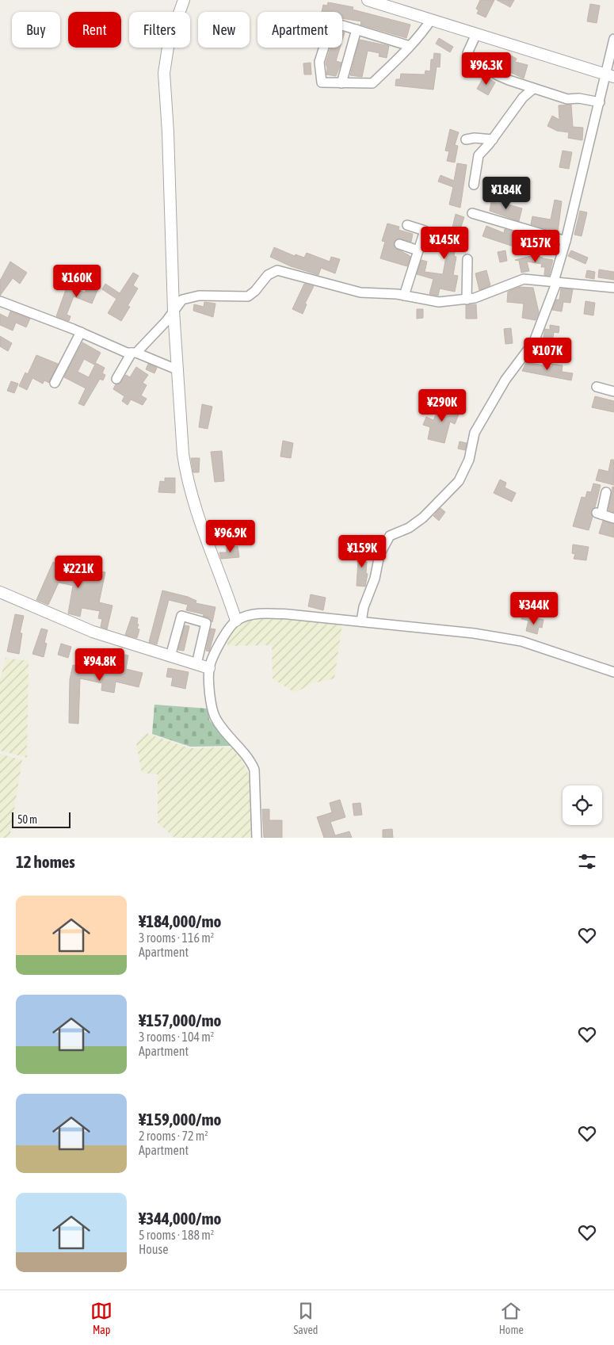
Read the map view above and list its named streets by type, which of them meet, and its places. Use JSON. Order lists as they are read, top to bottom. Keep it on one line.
{"scale_bar":"50 m","page":{"chip":["Buy","Rent","Filters","New","Apartment"],"price":["¥96.3K","¥184K","¥145K","¥157K","¥160K","¥107K","¥290K","¥96.9K","¥159K","¥221K","¥344K","¥94.8K"],"scale":"50 m","heading":"12 homes","list":[{"name":"¥184,000/mo","note":"3 rooms · 116 m² · Apartment"},{"name":"¥157,000/mo","note":"3 rooms · 104 m² · Apartment"},{"name":"¥159,000/mo","note":"2 rooms · 72 m² · Apartment"},{"name":"¥344,000/mo","note":"5 rooms · 188 m² · House"}],"tabs":["Map","Saved","Home"]}}
